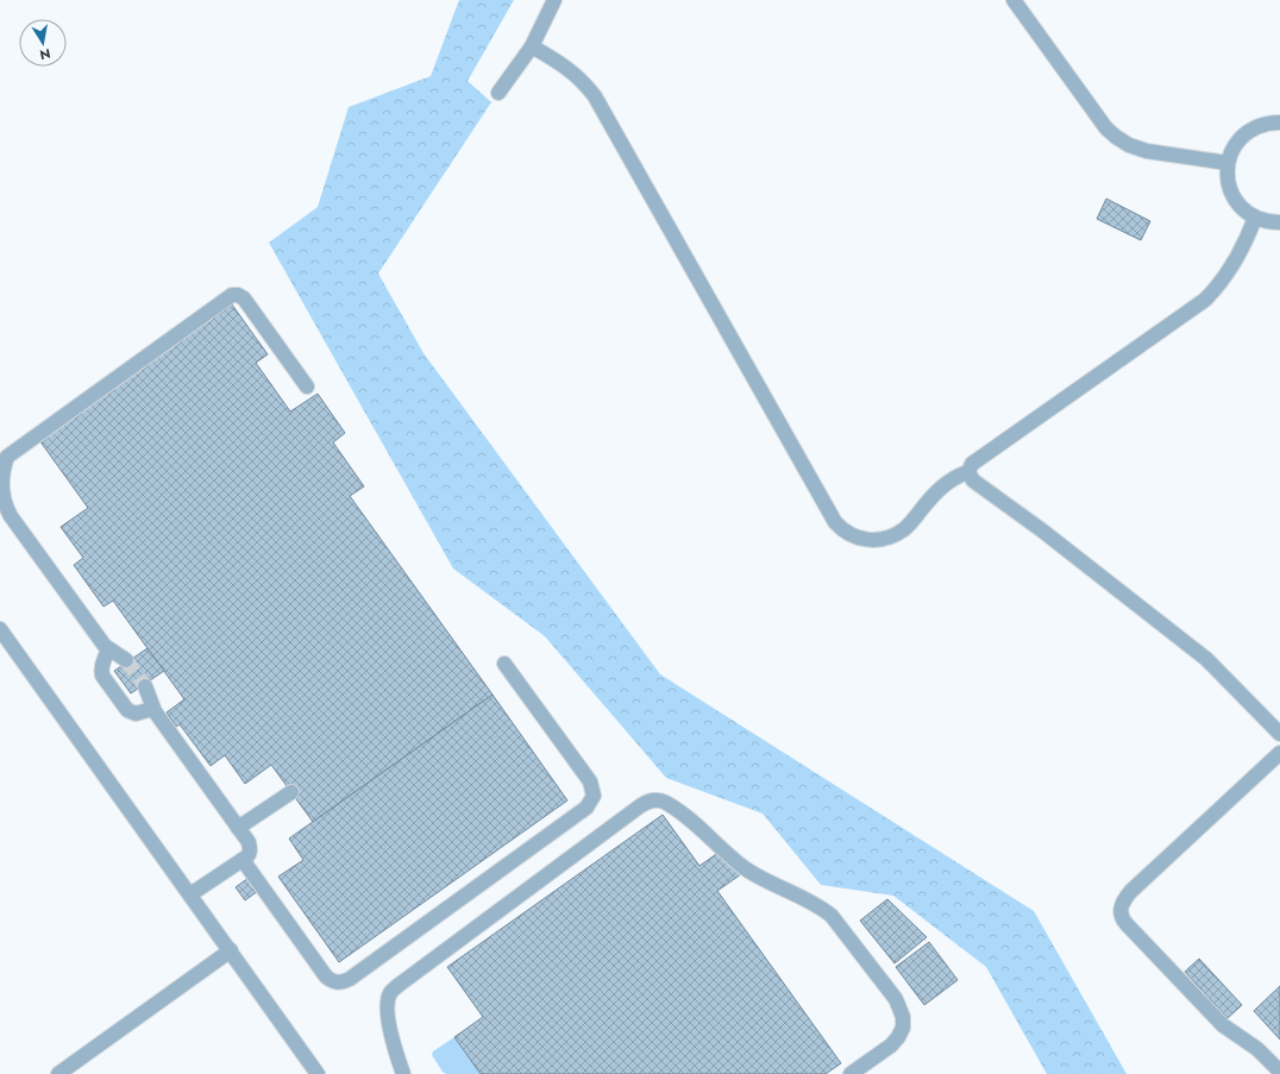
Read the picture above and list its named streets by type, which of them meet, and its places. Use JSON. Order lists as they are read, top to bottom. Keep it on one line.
{"north":"bottom"}
